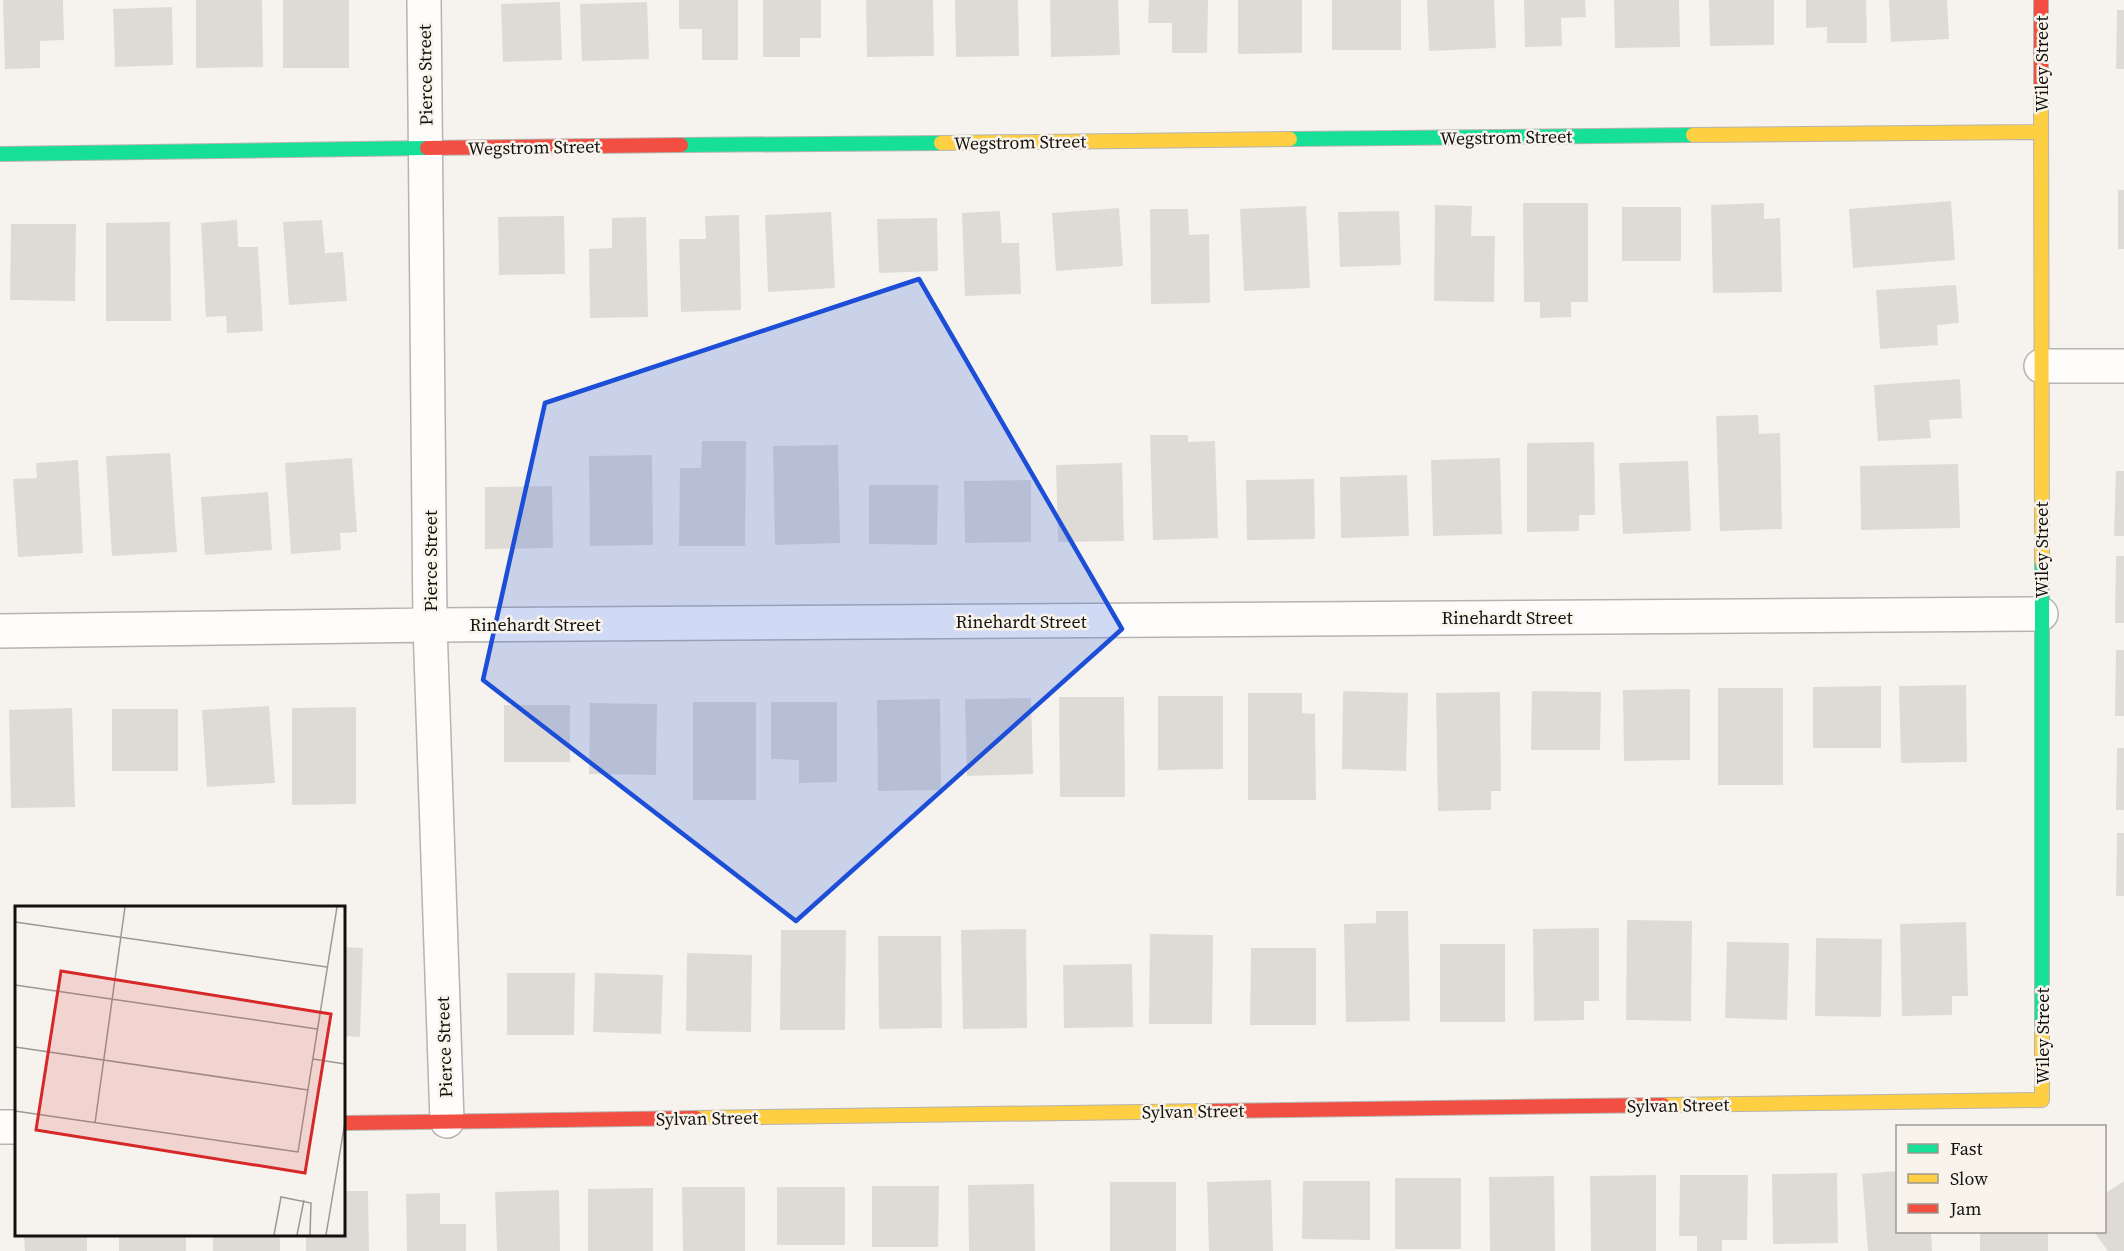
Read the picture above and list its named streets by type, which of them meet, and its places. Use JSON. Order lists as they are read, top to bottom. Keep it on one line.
{"streets":{"street":["Wiley Street","Pierce Street","Wegstrom Street","Rinehardt Street","Sylvan Street"]},"crossings":[["Wiley Street","Wegstrom Street"],["Wiley Street","Rinehardt Street"],["Wiley Street","Sylvan Street"],["Pierce Street","Wegstrom Street"],["Pierce Street","Rinehardt Street"],["Pierce Street","Sylvan Street"]],"legend":["Fast","Slow","Jam"]}
